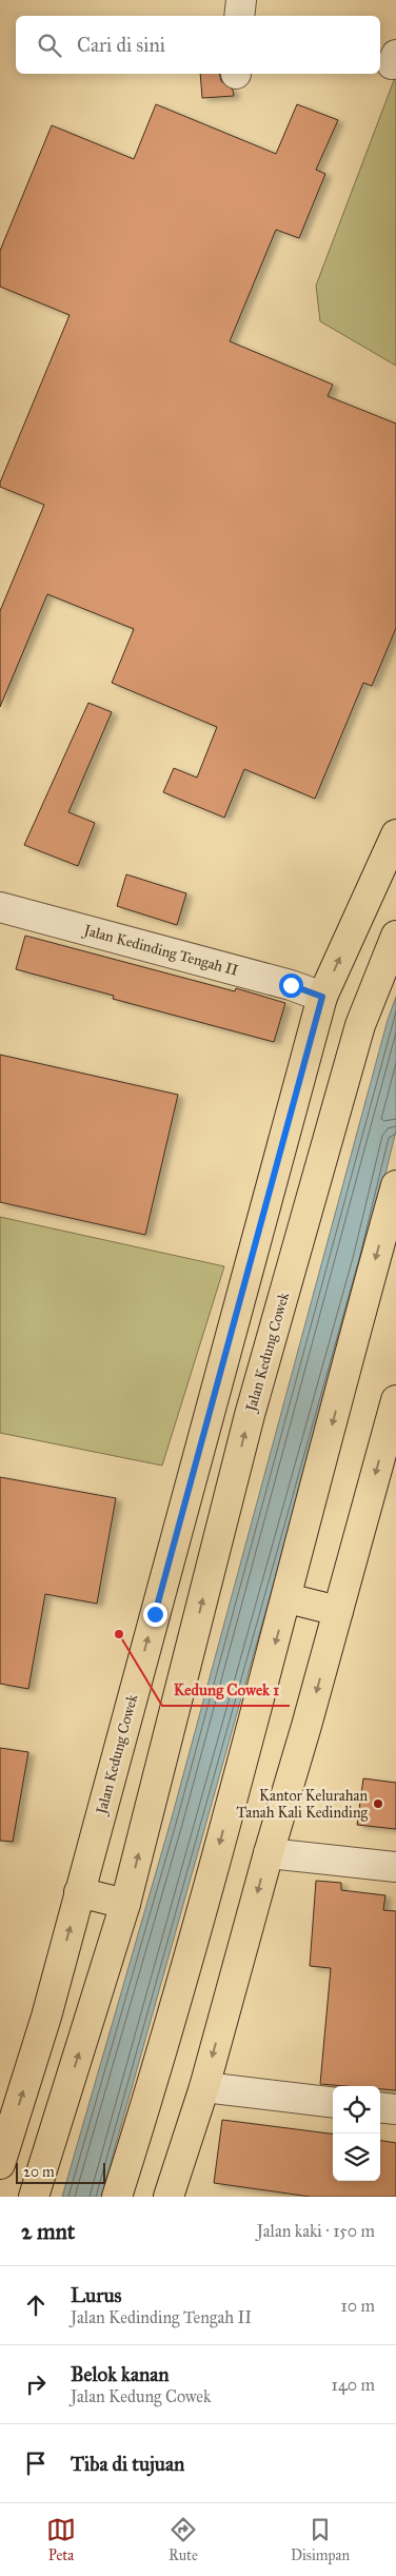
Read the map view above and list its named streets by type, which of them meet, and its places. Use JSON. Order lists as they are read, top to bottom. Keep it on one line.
{"streets":{"main road":["Jalan Kedung Cowek"],"street":["Jalan Kedinding Tengah II"]},"crossings":[["Jalan Kedinding Tengah II","Jalan Kedung Cowek"]],"places":["Kedung Cowek 1","Kantor Kelurahan Tanah Kali Kedinding"],"scale_bar":"20 m","page":{"search":"Cari di sini","scale":"20 m","heading":["2 mnt","Jalan kaki · 150 m"],"list":[["Lurus","Jalan Kedinding Tengah II","10 m"],["Belok kanan","Jalan Kedung Cowek","140 m"],"Tiba di tujuan"],"nav":["Peta","Rute","Disimpan"]}}
